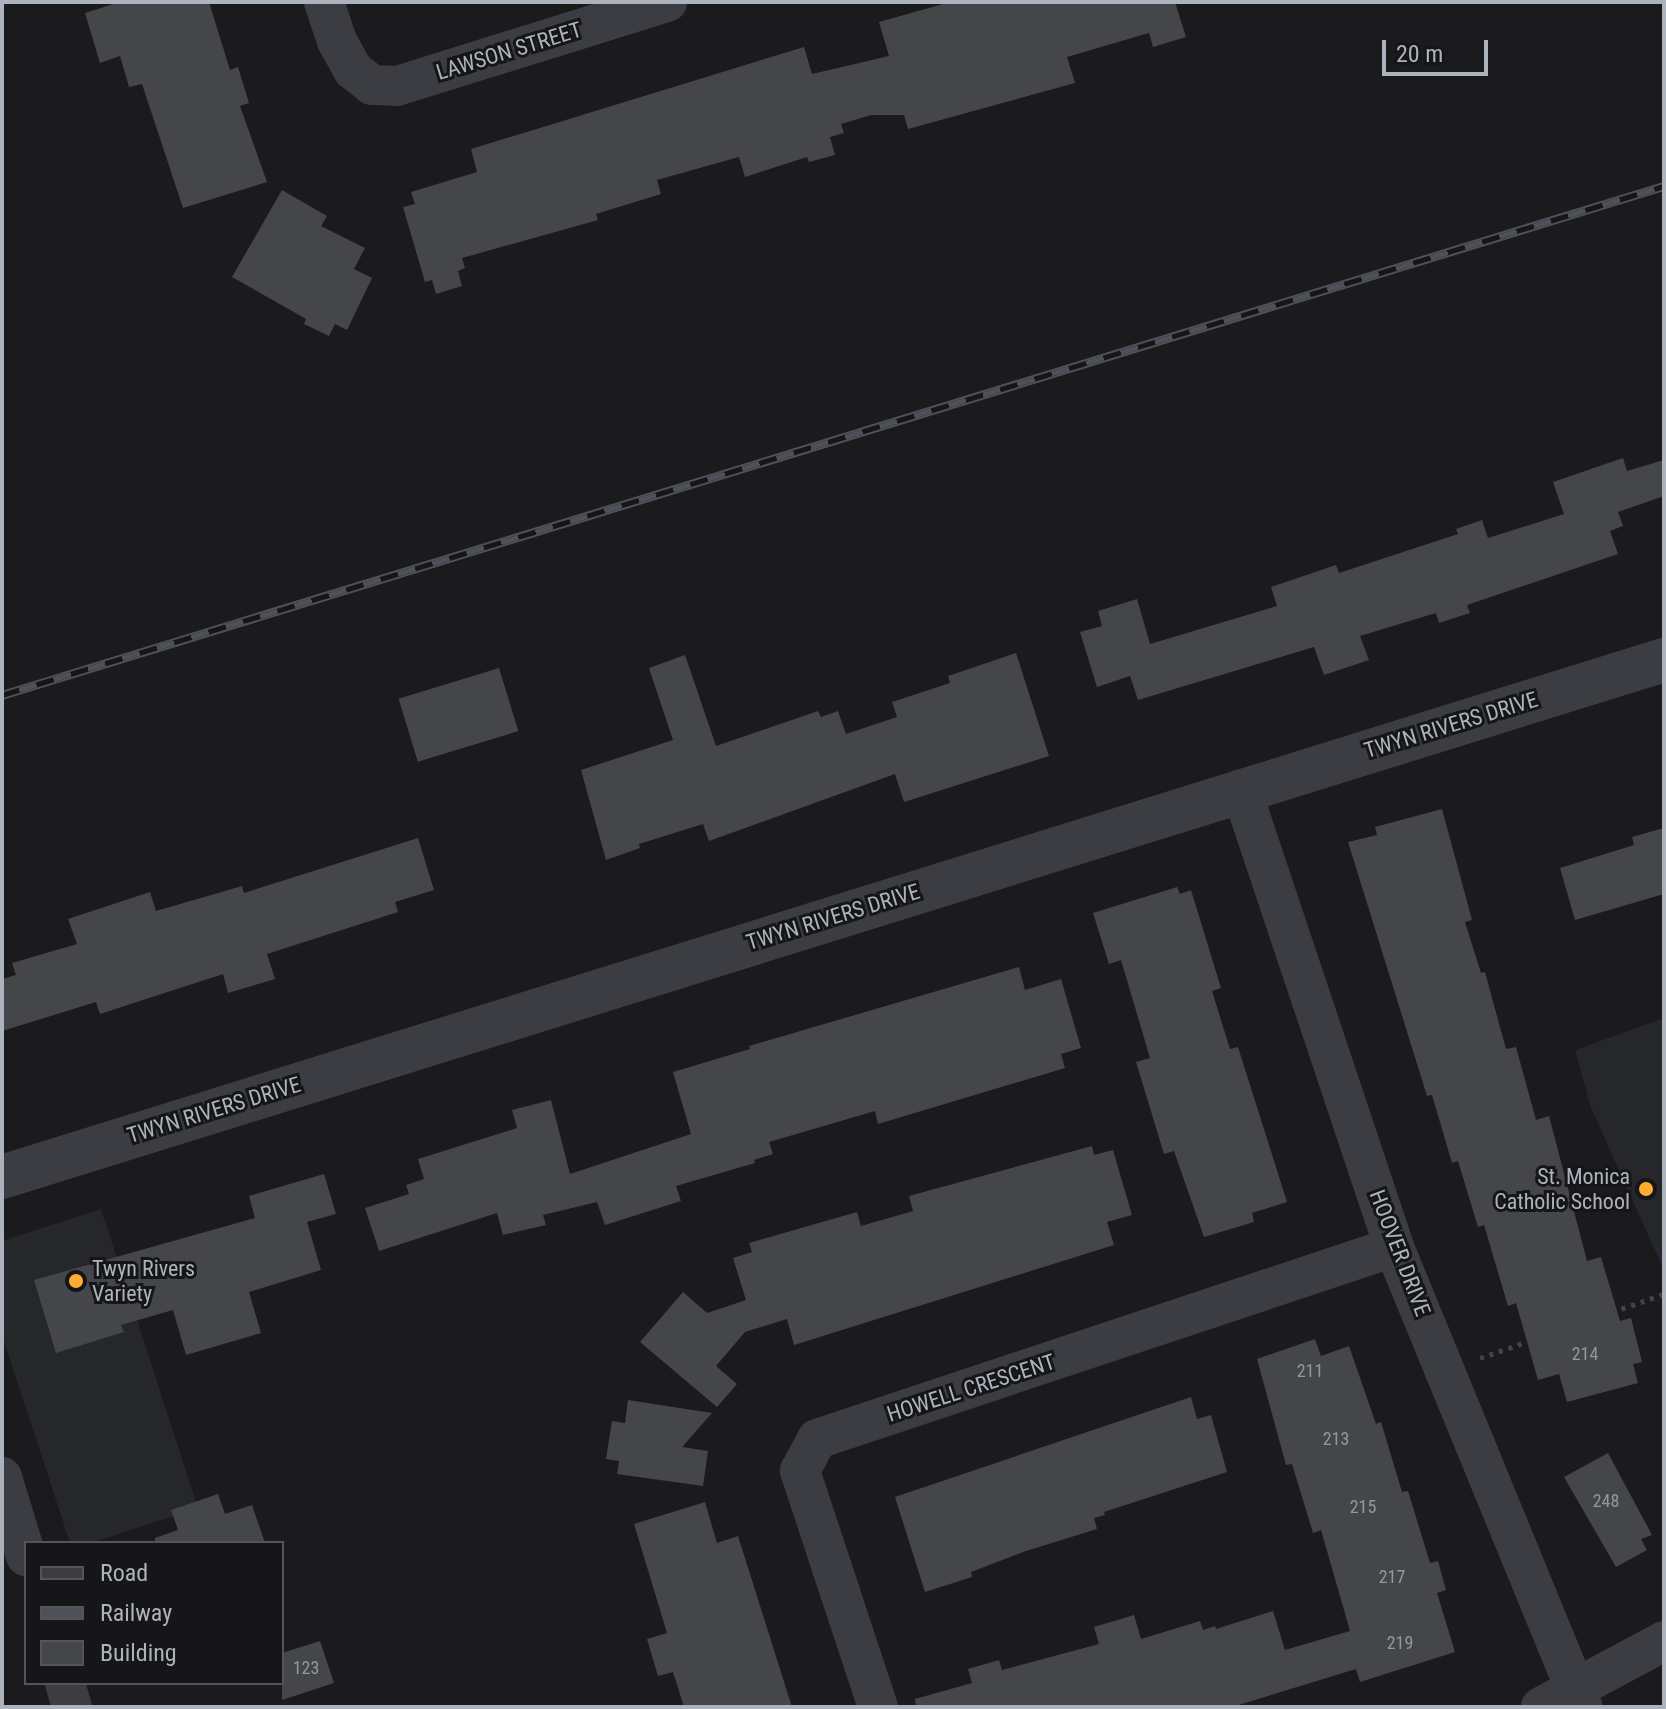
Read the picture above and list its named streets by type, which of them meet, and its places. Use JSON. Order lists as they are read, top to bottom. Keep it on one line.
{"streets":{"street":["LAWSON STREET","TWYN RIVERS DRIVE","HOOVER DRIVE","HOWELL CRESCENT"]},"crossings":[["TWYN RIVERS DRIVE","HOOVER DRIVE"],["HOOVER DRIVE","HOWELL CRESCENT"]],"places":["St. Monica Catholic School","Twyn Rivers Variety"],"house_numbers":["214","211","213","248","215","217","219","123"],"legend":["Road","Railway","Building"],"scale_bar":"20 m"}
